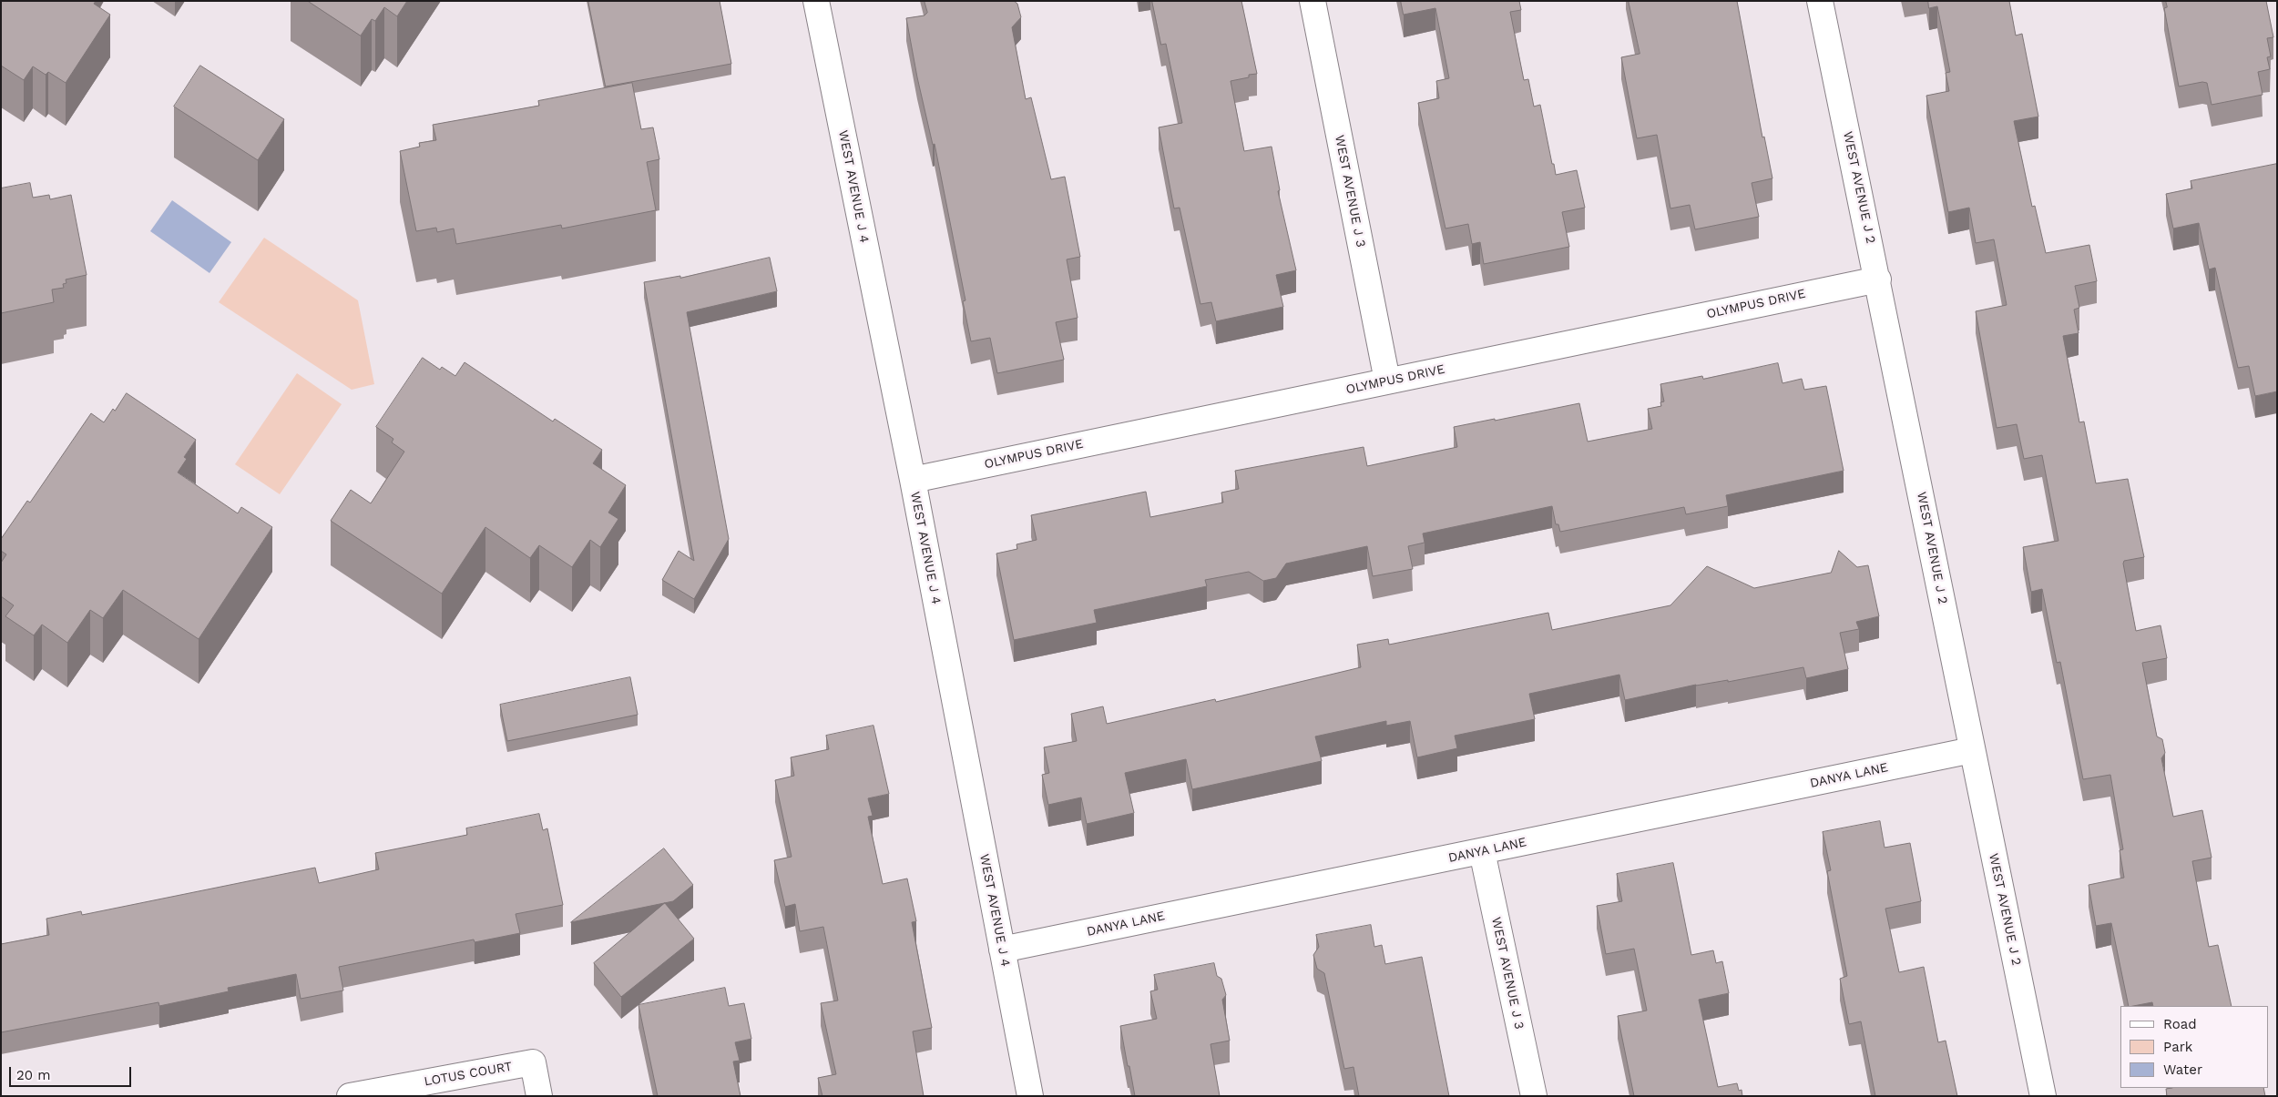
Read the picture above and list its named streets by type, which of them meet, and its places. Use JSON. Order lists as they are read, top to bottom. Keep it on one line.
{"streets":{"street":["WEST AVENUE J 4","WEST AVENUE J 2","WEST AVENUE J 3","OLYMPUS DRIVE","DANYA LANE","LOTUS COURT"]},"crossings":[["WEST AVENUE J 4","OLYMPUS DRIVE"],["WEST AVENUE J 4","DANYA LANE"],["WEST AVENUE J 2","OLYMPUS DRIVE"],["WEST AVENUE J 2","DANYA LANE"],["WEST AVENUE J 3","OLYMPUS DRIVE"],["WEST AVENUE J 3","DANYA LANE"]],"legend":["Road","Park","Water"],"scale_bar":"20 m"}
